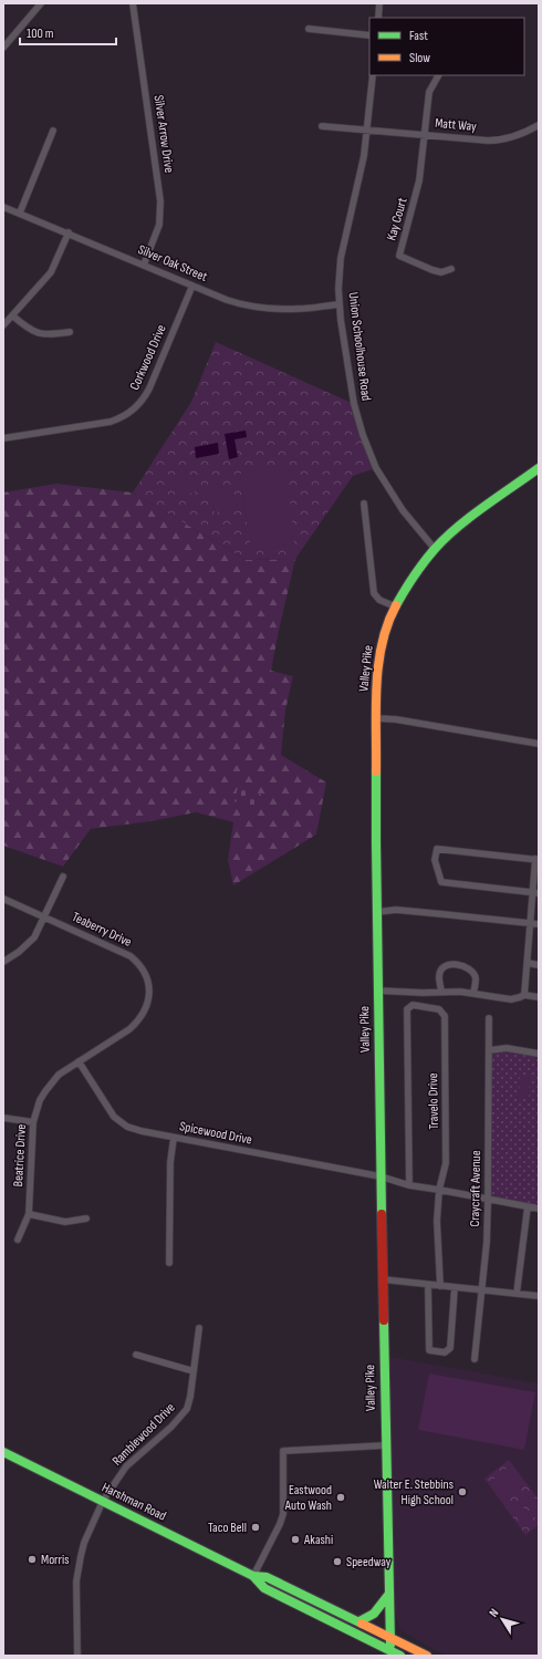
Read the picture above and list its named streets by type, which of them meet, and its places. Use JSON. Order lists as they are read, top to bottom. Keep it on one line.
{"streets":{"street":["Matt Way","Silver Arrow Drive","Kay Court","Silver Oak Street","Union Schoolhouse Road","Corkwood Drive","Valley Pike","Teaberry Drive","Travelo Drive","Spicewood Drive","Beatrice Drive","Craycraft Avenue","Ramblewood Drive","Harshman Road"]},"crossings":[["Matt Way","Kay Court"],["Matt Way","Union Schoolhouse Road"],["Silver Arrow Drive","Silver Oak Street"],["Silver Oak Street","Union Schoolhouse Road"],["Silver Oak Street","Corkwood Drive"],["Union Schoolhouse Road","Valley Pike"],["Valley Pike","Spicewood Drive"],["Valley Pike","Harshman Road"],["Teaberry Drive","Spicewood Drive"],["Teaberry Drive","Beatrice Drive"],["Travelo Drive","Spicewood Drive"],["Spicewood Drive","Beatrice Drive"],["Spicewood Drive","Craycraft Avenue"],["Ramblewood Drive","Harshman Road"]],"places":["Walter E. Stebbins High School","Eastwood Auto Wash","Taco Bell","Akashi","Morris","Speedway"],"legend":["Fast","Slow"],"scale_bar":"100 m","north":"top left"}
